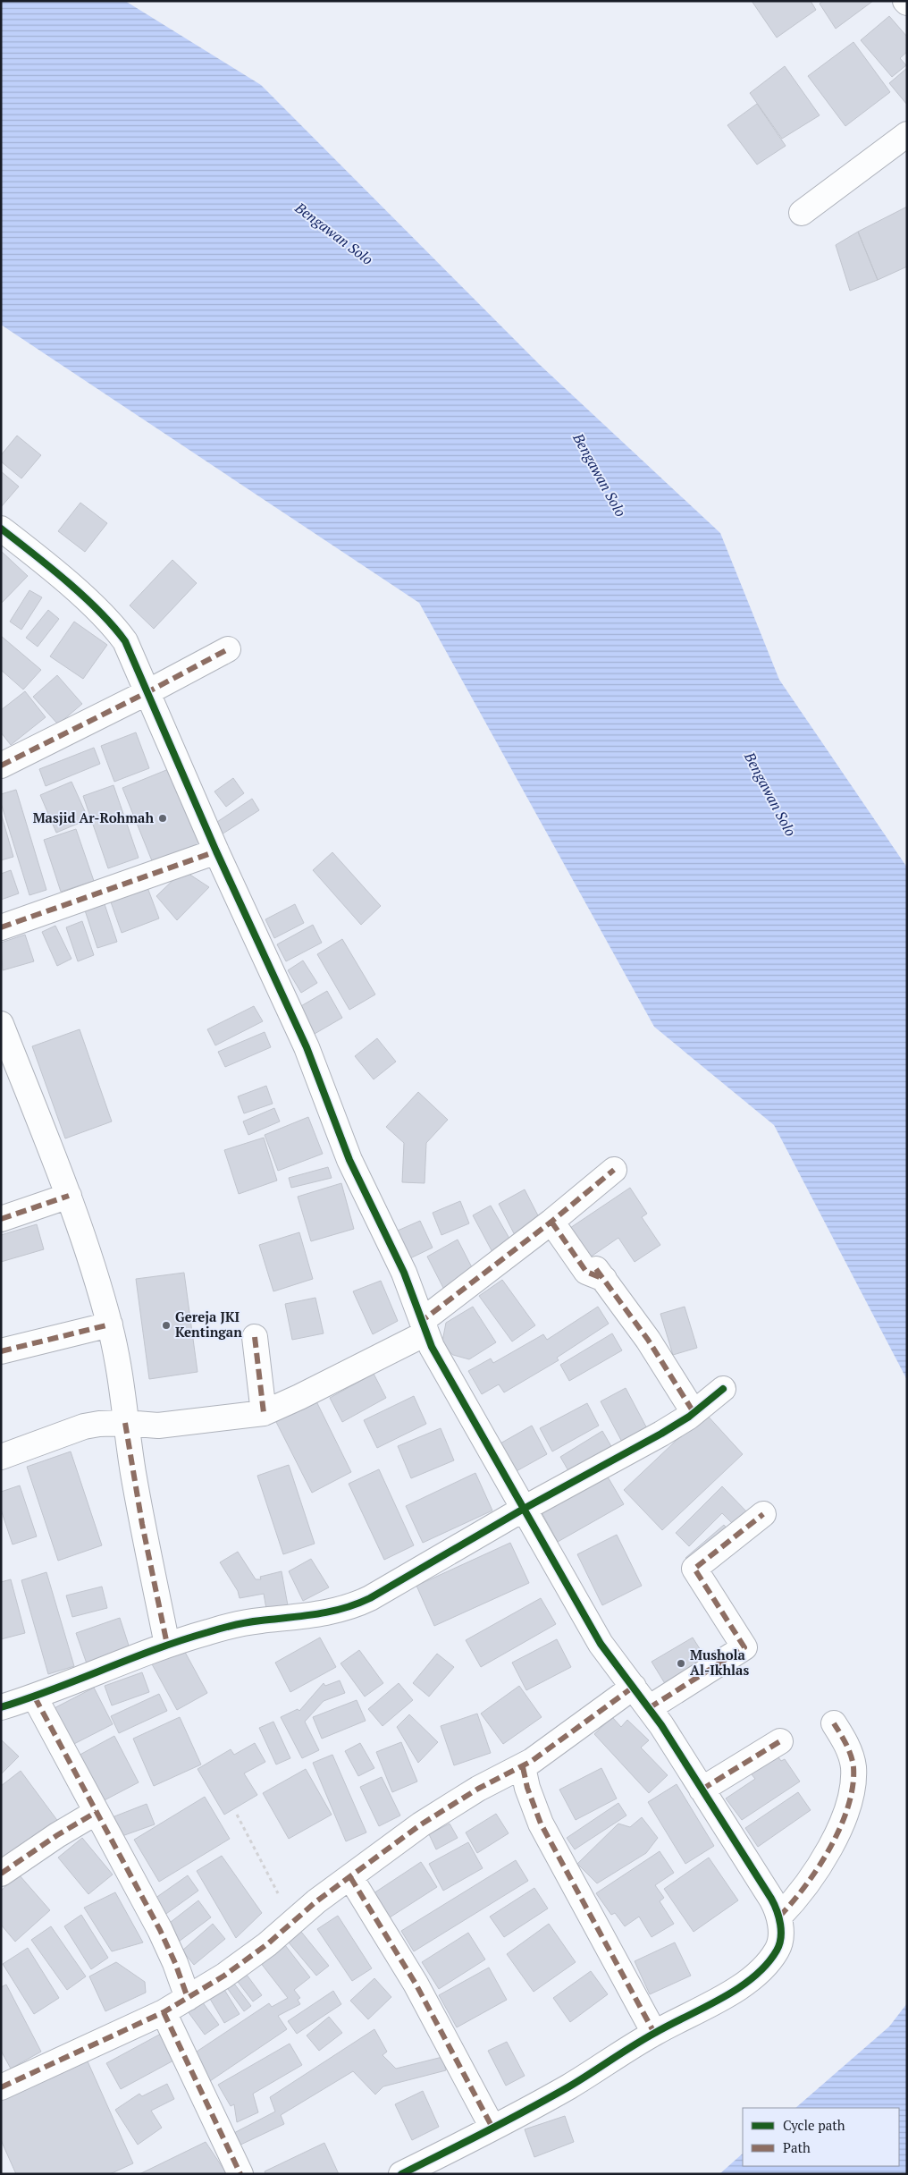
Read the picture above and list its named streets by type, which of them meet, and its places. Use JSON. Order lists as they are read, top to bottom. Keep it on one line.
{"water":["Bengawan Solo"],"places":["Masjid Ar-Rohmah","Gereja JKI Kentingan","Mushola Al-Ikhlas"],"legend":["Cycle path","Path"]}
